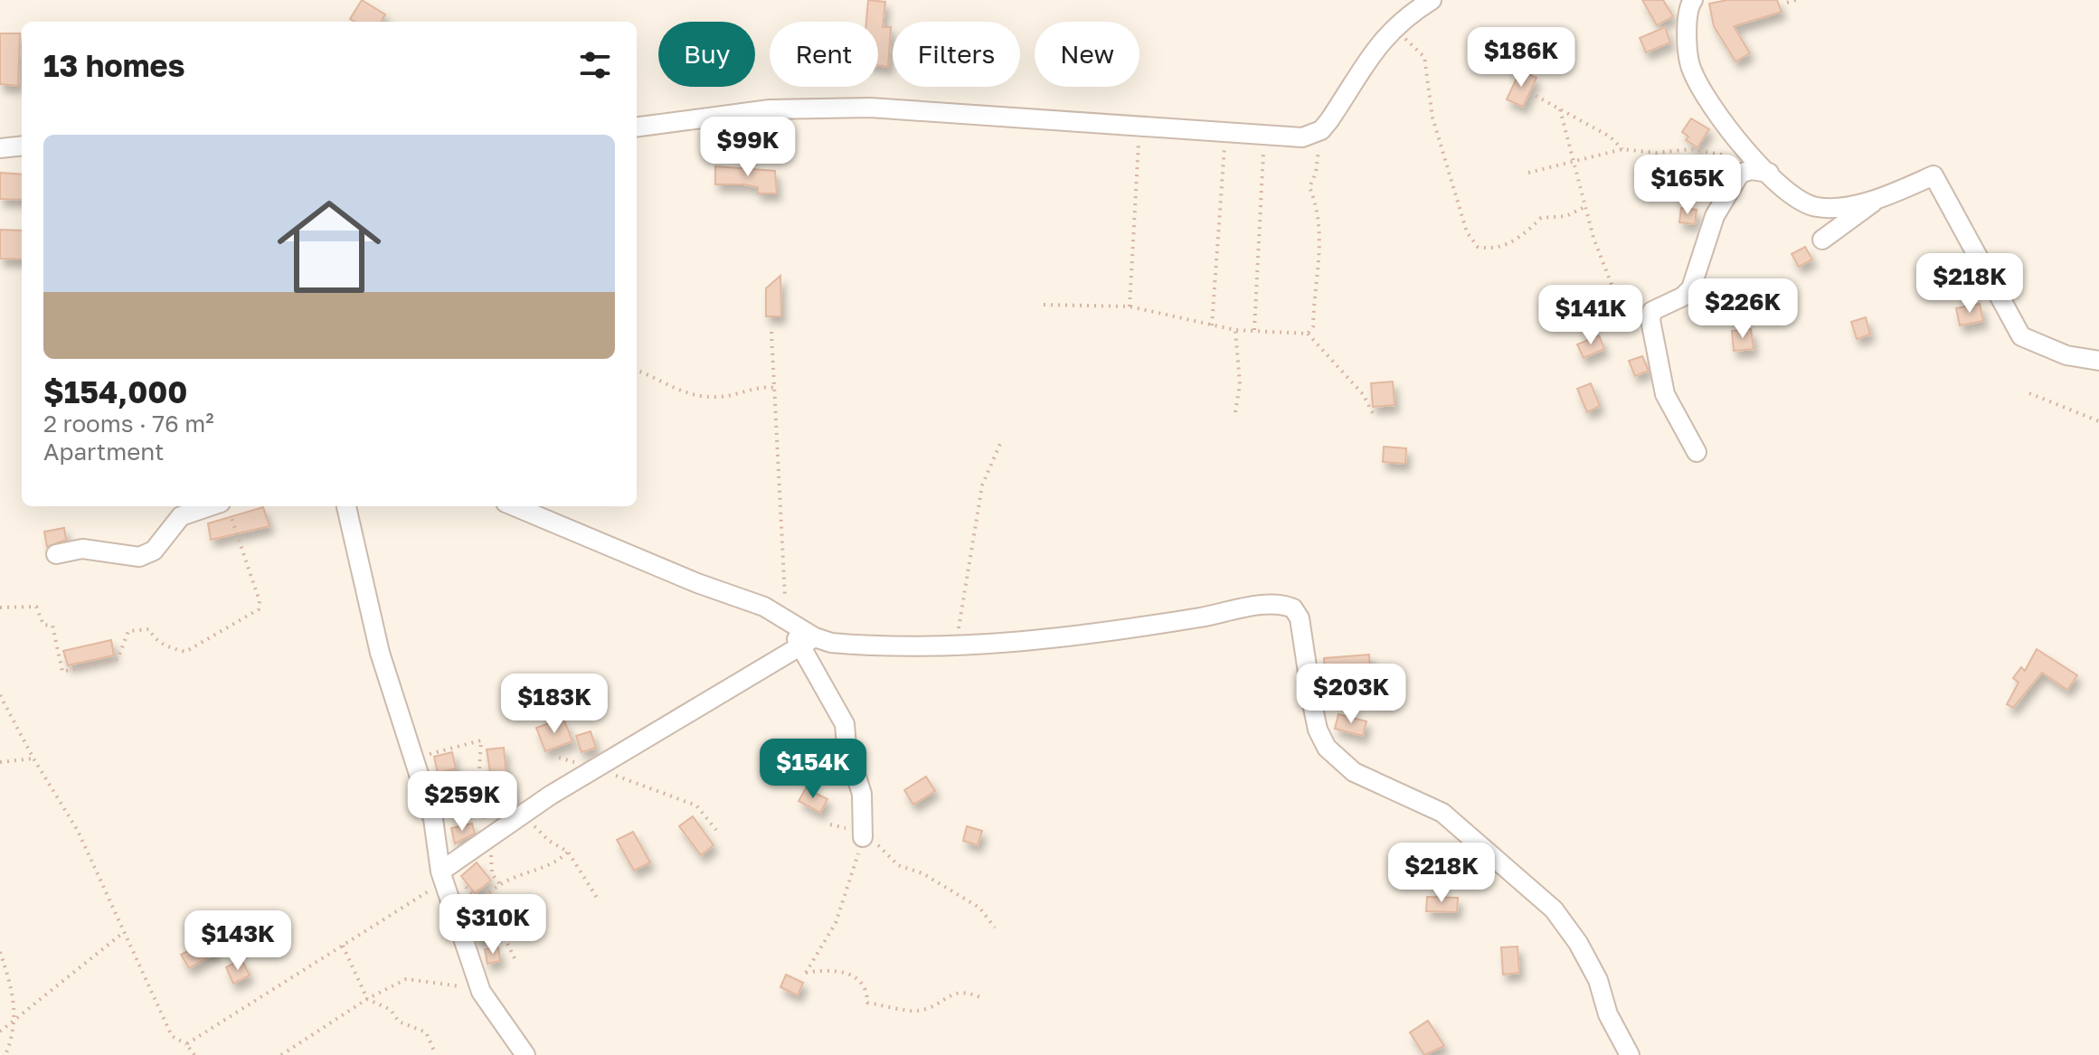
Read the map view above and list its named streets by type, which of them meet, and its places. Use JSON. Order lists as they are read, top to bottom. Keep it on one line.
{"page":{"chip":["Buy","Rent","Filters","New"],"heading":"13 homes","price":["$186K","$99K","$165K","$218K","$226K","$141K","$203K","$183K","$154K","$259K","$218K","$310K","$143K"],"list":[{"name":"$154,000","note":"2 rooms · 76 m² · Apartment"}]}}
